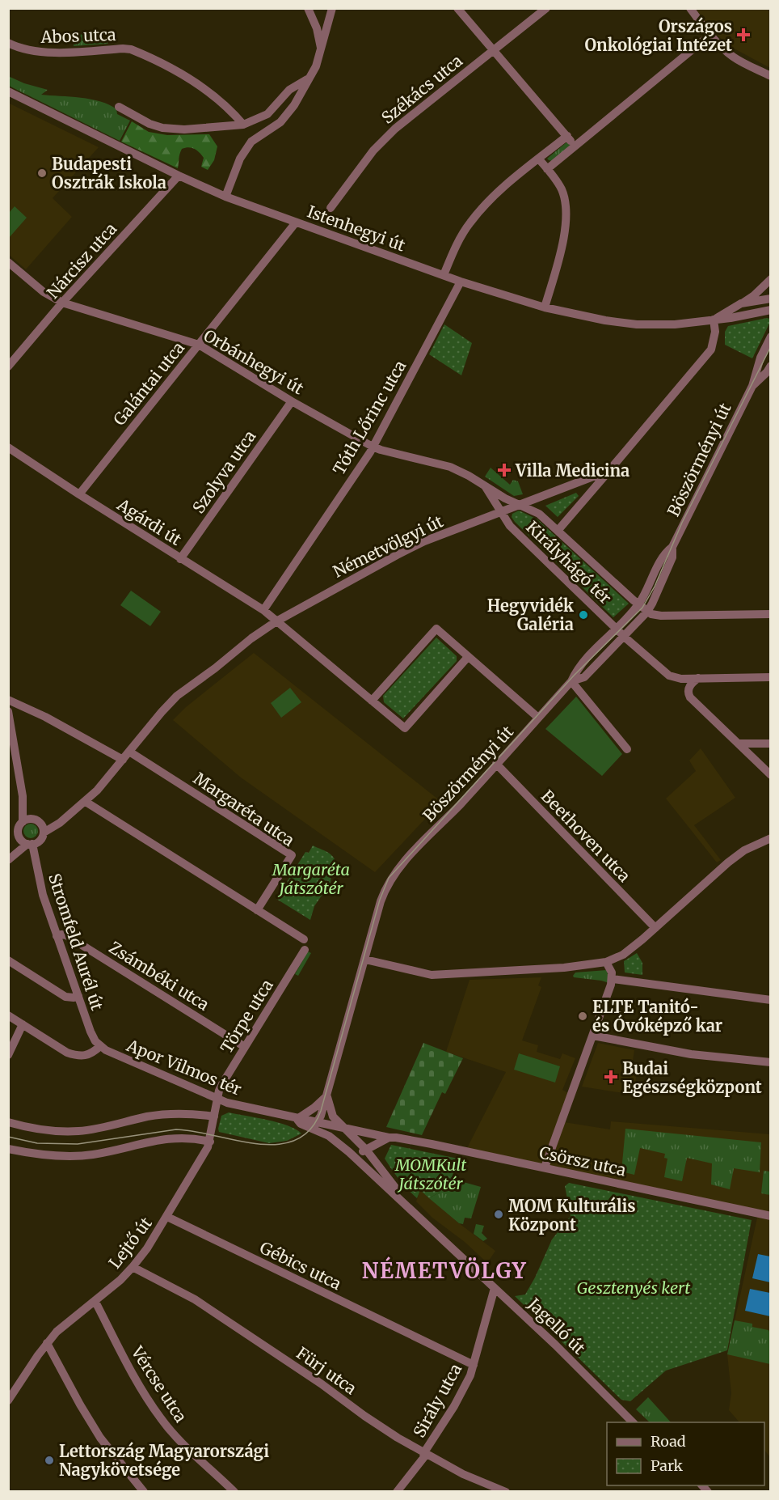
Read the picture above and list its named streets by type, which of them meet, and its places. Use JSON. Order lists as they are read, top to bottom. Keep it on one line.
{"streets":{"street":["Abos utca","Székács utca","Istenhegyi út","Nárcisz utca","Orbánhegyi út","Galántai utca","Tóth Lőrinc utca","Böszörményi út","Szolyva utca","Agárdi út","Németvölgyi út","Királyhágó tér","Margaréta utca","Beethoven utca","Stromfeld Aurél út","Zsámbéki utca","Törpe utca","Apor Vilmos tér","Csörsz utca","Lejtő út","Gébics utca","Jagelló út","Fürj utca","Vércse utca","Sirály utca"]},"crossings":[["Istenhegyi út","Nárcisz utca"],["Istenhegyi út","Galántai utca"],["Istenhegyi út","Tóth Lőrinc utca"],["Istenhegyi út","Németvölgyi út"],["Nárcisz utca","Orbánhegyi út"],["Orbánhegyi út","Galántai utca"],["Orbánhegyi út","Tóth Lőrinc utca"],["Orbánhegyi út","Szolyva utca"],["Orbánhegyi út","Németvölgyi út"],["Orbánhegyi út","Királyhágó tér"],["Galántai utca","Agárdi út"],["Tóth Lőrinc utca","Agárdi út"],["Böszörményi út","Királyhágó tér"],["Böszörményi út","Beethoven utca"],["Böszörményi út","Apor Vilmos tér"],["Böszörményi út","Jagelló út"],["Szolyva utca","Agárdi út"],["Agárdi út","Németvölgyi út"],["Németvölgyi út","Királyhágó tér"],["Németvölgyi út","Margaréta utca"],["Németvölgyi út","Stromfeld Aurél út"],["Stromfeld Aurél út","Zsámbéki utca"],["Stromfeld Aurél út","Apor Vilmos tér"],["Zsámbéki utca","Törpe utca"],["Törpe utca","Apor Vilmos tér"],["Törpe utca","Lejtő út"],["Apor Vilmos tér","Lejtő út"],["Apor Vilmos tér","Jagelló út"],["Csörsz utca","Jagelló út"],["Lejtő út","Gébics utca"],["Lejtő út","Fürj utca"],["Lejtő út","Vércse utca"],["Gébics utca","Sirály utca"],["Jagelló út","Sirály utca"],["Fürj utca","Sirály utca"]],"districts":["NÉMETVÖLGY"],"parks":["Margaréta Játszótér","MOMKult Játszótér","Gesztenyés kert"],"places":{"health":["Országos Onkológiai Intézet","Villa Medicina","Budai Egészségközpont"],"other":["Budapesti Osztrák Iskola","Hegyvidék Galéria","ELTE Tanitó- és Óvóképző kar","MOM Kulturális Központ","Lettország Magyarországi Nagykövetsége"]},"legend":["Road","Park"]}
